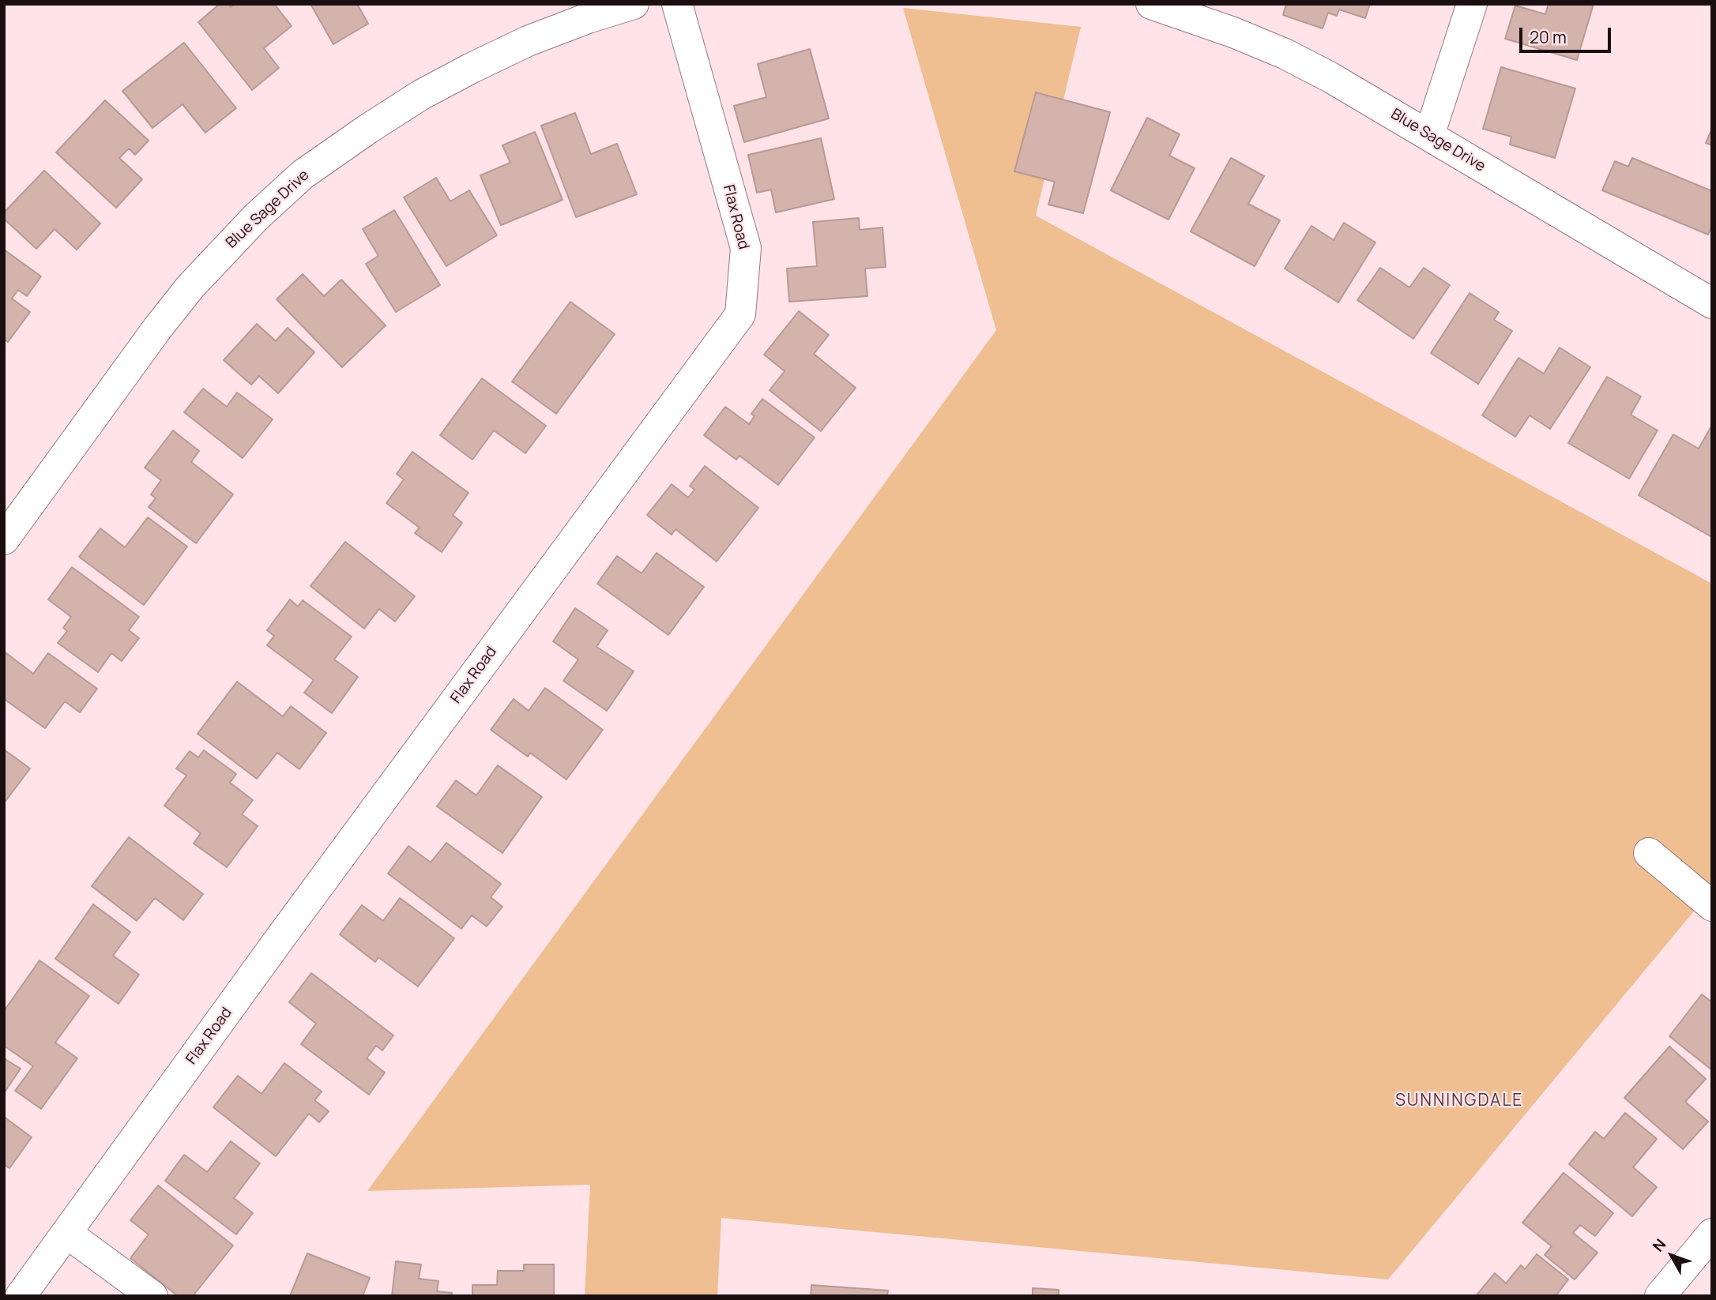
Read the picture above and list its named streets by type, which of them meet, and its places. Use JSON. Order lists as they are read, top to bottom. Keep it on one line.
{"streets":{"street":["Blue Sage Drive","Flax Road"]},"districts":["SUNNINGDALE"],"scale_bar":"20 m","north":"top left"}
